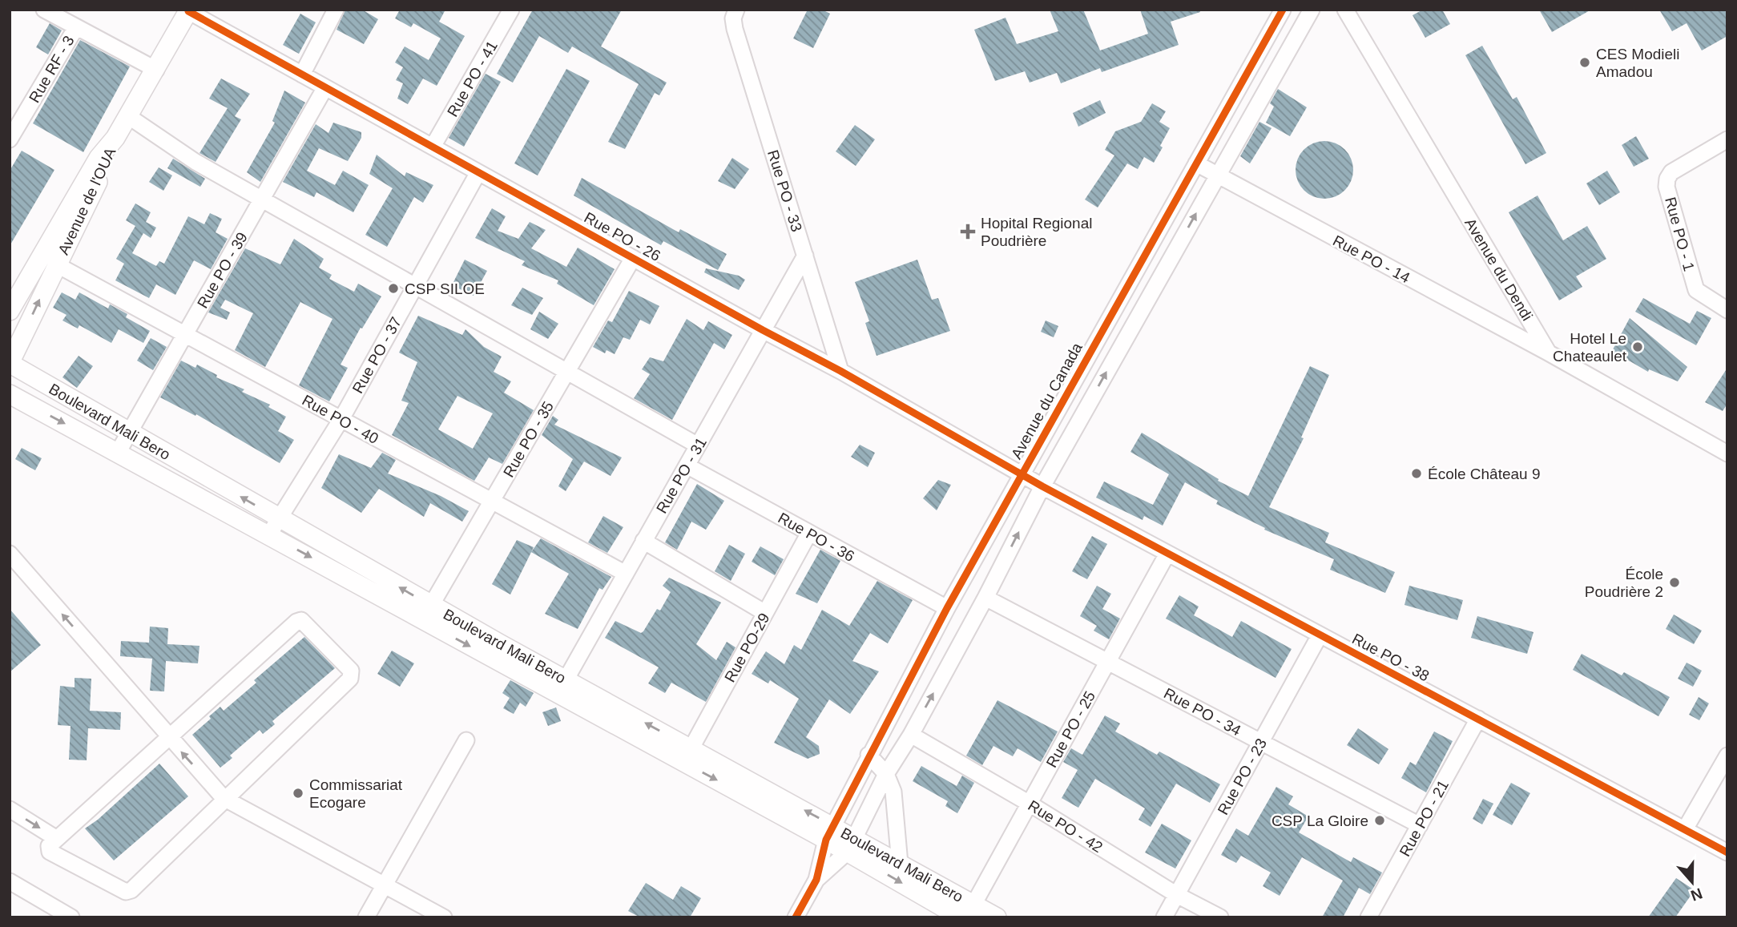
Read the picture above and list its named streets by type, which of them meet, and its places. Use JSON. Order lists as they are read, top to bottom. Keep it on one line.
{"streets":{"main road":["Avenue de l'OUA","Boulevard Mali Bero"],"street":["Rue RF - 3","Rue PO - 41","Rue PO - 33","Rue PO - 1","Rue PO - 26","Rue PO - 14","Avenue du Dendi","Rue PO - 39","Rue PO - 37","Avenue du Canada","Rue PO - 40","Rue PO - 35","Rue PO - 31","Rue PO - 36","Rue PO-29","Rue PO - 38","Rue PO - 34","Rue PO - 25","Rue PO - 23","Rue PO - 21","Rue PO - 42"]},"crossings":[["Rue PO - 41","Rue PO - 26"],["Rue PO - 33","Rue PO - 26"],["Rue PO - 33","Rue PO - 31"],["Avenue de l'OUA","Rue PO - 40"],["Avenue de l'OUA","Boulevard Mali Bero"],["Rue PO - 26","Rue PO - 39"],["Rue PO - 26","Rue PO - 37"],["Rue PO - 26","Avenue du Canada"],["Rue PO - 26","Rue PO - 35"],["Rue PO - 26","Rue PO - 31"],["Rue PO - 26","Rue PO - 38"],["Rue PO - 14","Avenue du Dendi"],["Rue PO - 14","Avenue du Canada"],["Rue PO - 39","Rue PO - 40"],["Rue PO - 39","Boulevard Mali Bero"],["Rue PO - 37","Rue PO - 40"],["Rue PO - 37","Boulevard Mali Bero"],["Avenue du Canada","Boulevard Mali Bero"],["Avenue du Canada","Rue PO - 36"],["Rue PO - 40","Rue PO - 35"],["Rue PO - 40","Rue PO - 31"],["Boulevard Mali Bero","Rue PO - 35"],["Boulevard Mali Bero","Rue PO - 31"],["Boulevard Mali Bero","Rue PO-29"],["Boulevard Mali Bero","Rue PO - 25"],["Rue PO - 31","Rue PO - 36"],["Rue PO - 36","Rue PO-29"],["Rue PO - 38","Rue PO - 25"],["Rue PO - 38","Rue PO - 23"],["Rue PO - 38","Rue PO - 21"],["Rue PO - 34","Rue PO - 25"],["Rue PO - 34","Rue PO - 23"],["Rue PO - 34","Rue PO - 21"],["Rue PO - 25","Rue PO - 42"],["Rue PO - 23","Rue PO - 42"]],"places":{"other":["CES Modieli Amadou","CSP SILOE","Hotel Le Chateaulet","École Château 9","École Poudrière 2","Commissariat Ecogare","CSP La Gloire"],"health":["Hopital Regional Poudrière"]},"north":"bottom"}
